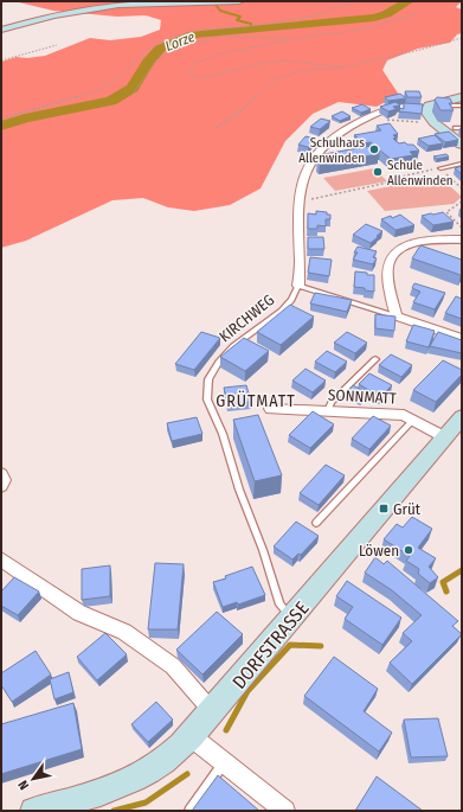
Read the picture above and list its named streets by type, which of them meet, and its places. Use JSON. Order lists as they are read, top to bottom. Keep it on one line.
{"streets":{"street":["KIRCHWEG","SONNMATT","DORFSTRASSE"]},"crossings":[["KIRCHWEG","DORFSTRASSE"],["SONNMATT","DORFSTRASSE"]],"districts":["GRÜTMATT"],"water":["Lorze"],"places":{"other":["Schulhaus Allenwinden","Schule Allenwinden","Löwen"],"transit":["Grüt"]},"north":"bottom left"}
